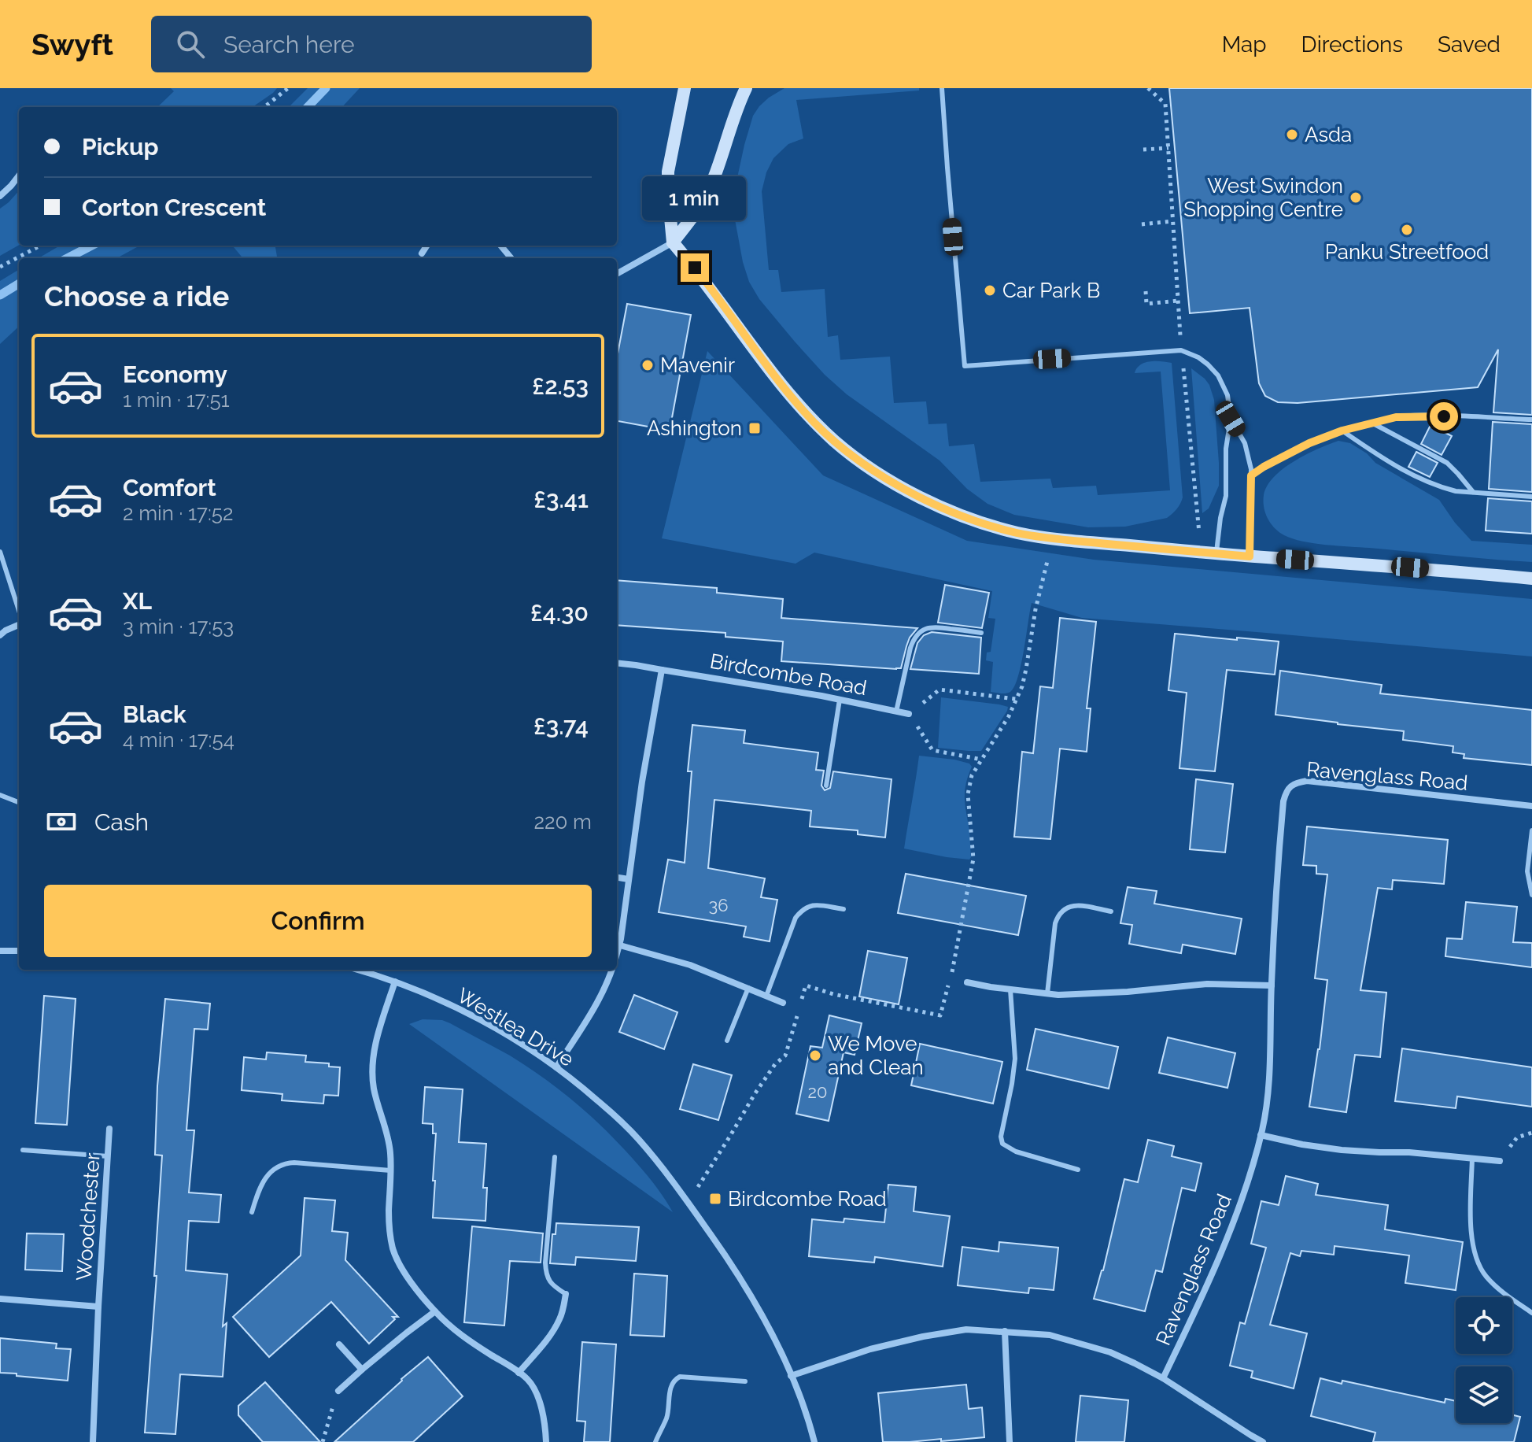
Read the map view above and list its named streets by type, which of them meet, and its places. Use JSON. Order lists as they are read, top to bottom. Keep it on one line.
{"streets":{"street":["Birdcombe Road","Ravenglass Road","Westlea Drive","Woodchester"]},"places":{"other":["Asda","West Swindon Shopping Centre","Panku Streetfood","Car Park B","Mavenir","We Move and Clean"],"transit":["Ashington","Birdcombe Road"]},"house_numbers":["36","20"],"page":{"header":"Swyft","search":"Search here","nav":["Map","Directions","Saved"],"banner":["Pickup","Corton Crescent"],"bubble":"1 min","heading":"Choose a ride","list":[{"name":"Economy","note":"1 min · 17:51","value":"£2.53"},{"name":"Comfort","note":"2 min · 17:52","value":"£3.41"},{"name":"XL","note":"3 min · 17:53","value":"£4.30"},{"name":"Black","note":"4 min · 17:54","value":"£3.74"}],"pay":["Cash","220 m"],"buttons":"Confirm"}}
